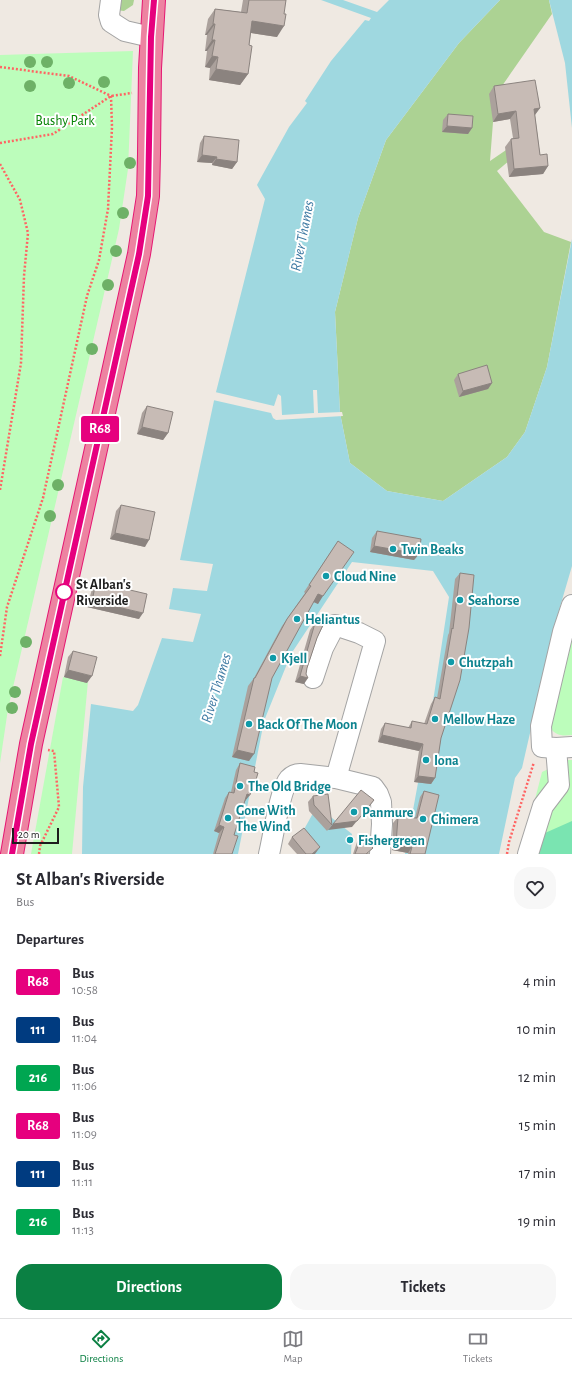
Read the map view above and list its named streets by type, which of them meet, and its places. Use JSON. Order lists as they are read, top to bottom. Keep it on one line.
{"water":["River Thames"],"parks":["Bushy Park"],"places":["Twin Beaks","Cloud Nine","St Alban's Riverside","Seahorse","Heliantus","Kjell","Chutzpah","Mellow Haze","Back Of The Moon","Iona","The Old Bridge","Panmure","Gone With The Wind","Chimera","Fishergreen"],"lines":["bus line R68"],"scale_bar":"20 m","page":{"on_map":"R68","scale":"20 m","heading":[["St Alban's Riverside","Bus"],"Departures"],"list":[{"mark":"R68","name":"Bus","note":"10:58","value":"4 min"},{"mark":"111","name":"Bus","note":"11:04","value":"10 min"},{"mark":"216","name":"Bus","note":"11:06","value":"12 min"},{"mark":"R68","name":"Bus","note":"11:09","value":"15 min"},{"mark":"111","name":"Bus","note":"11:11","value":"17 min"},{"mark":"216","name":"Bus","note":"11:13","value":"19 min"}],"buttons":["Directions","Tickets"],"tabs":["Directions","Map","Tickets"]}}
